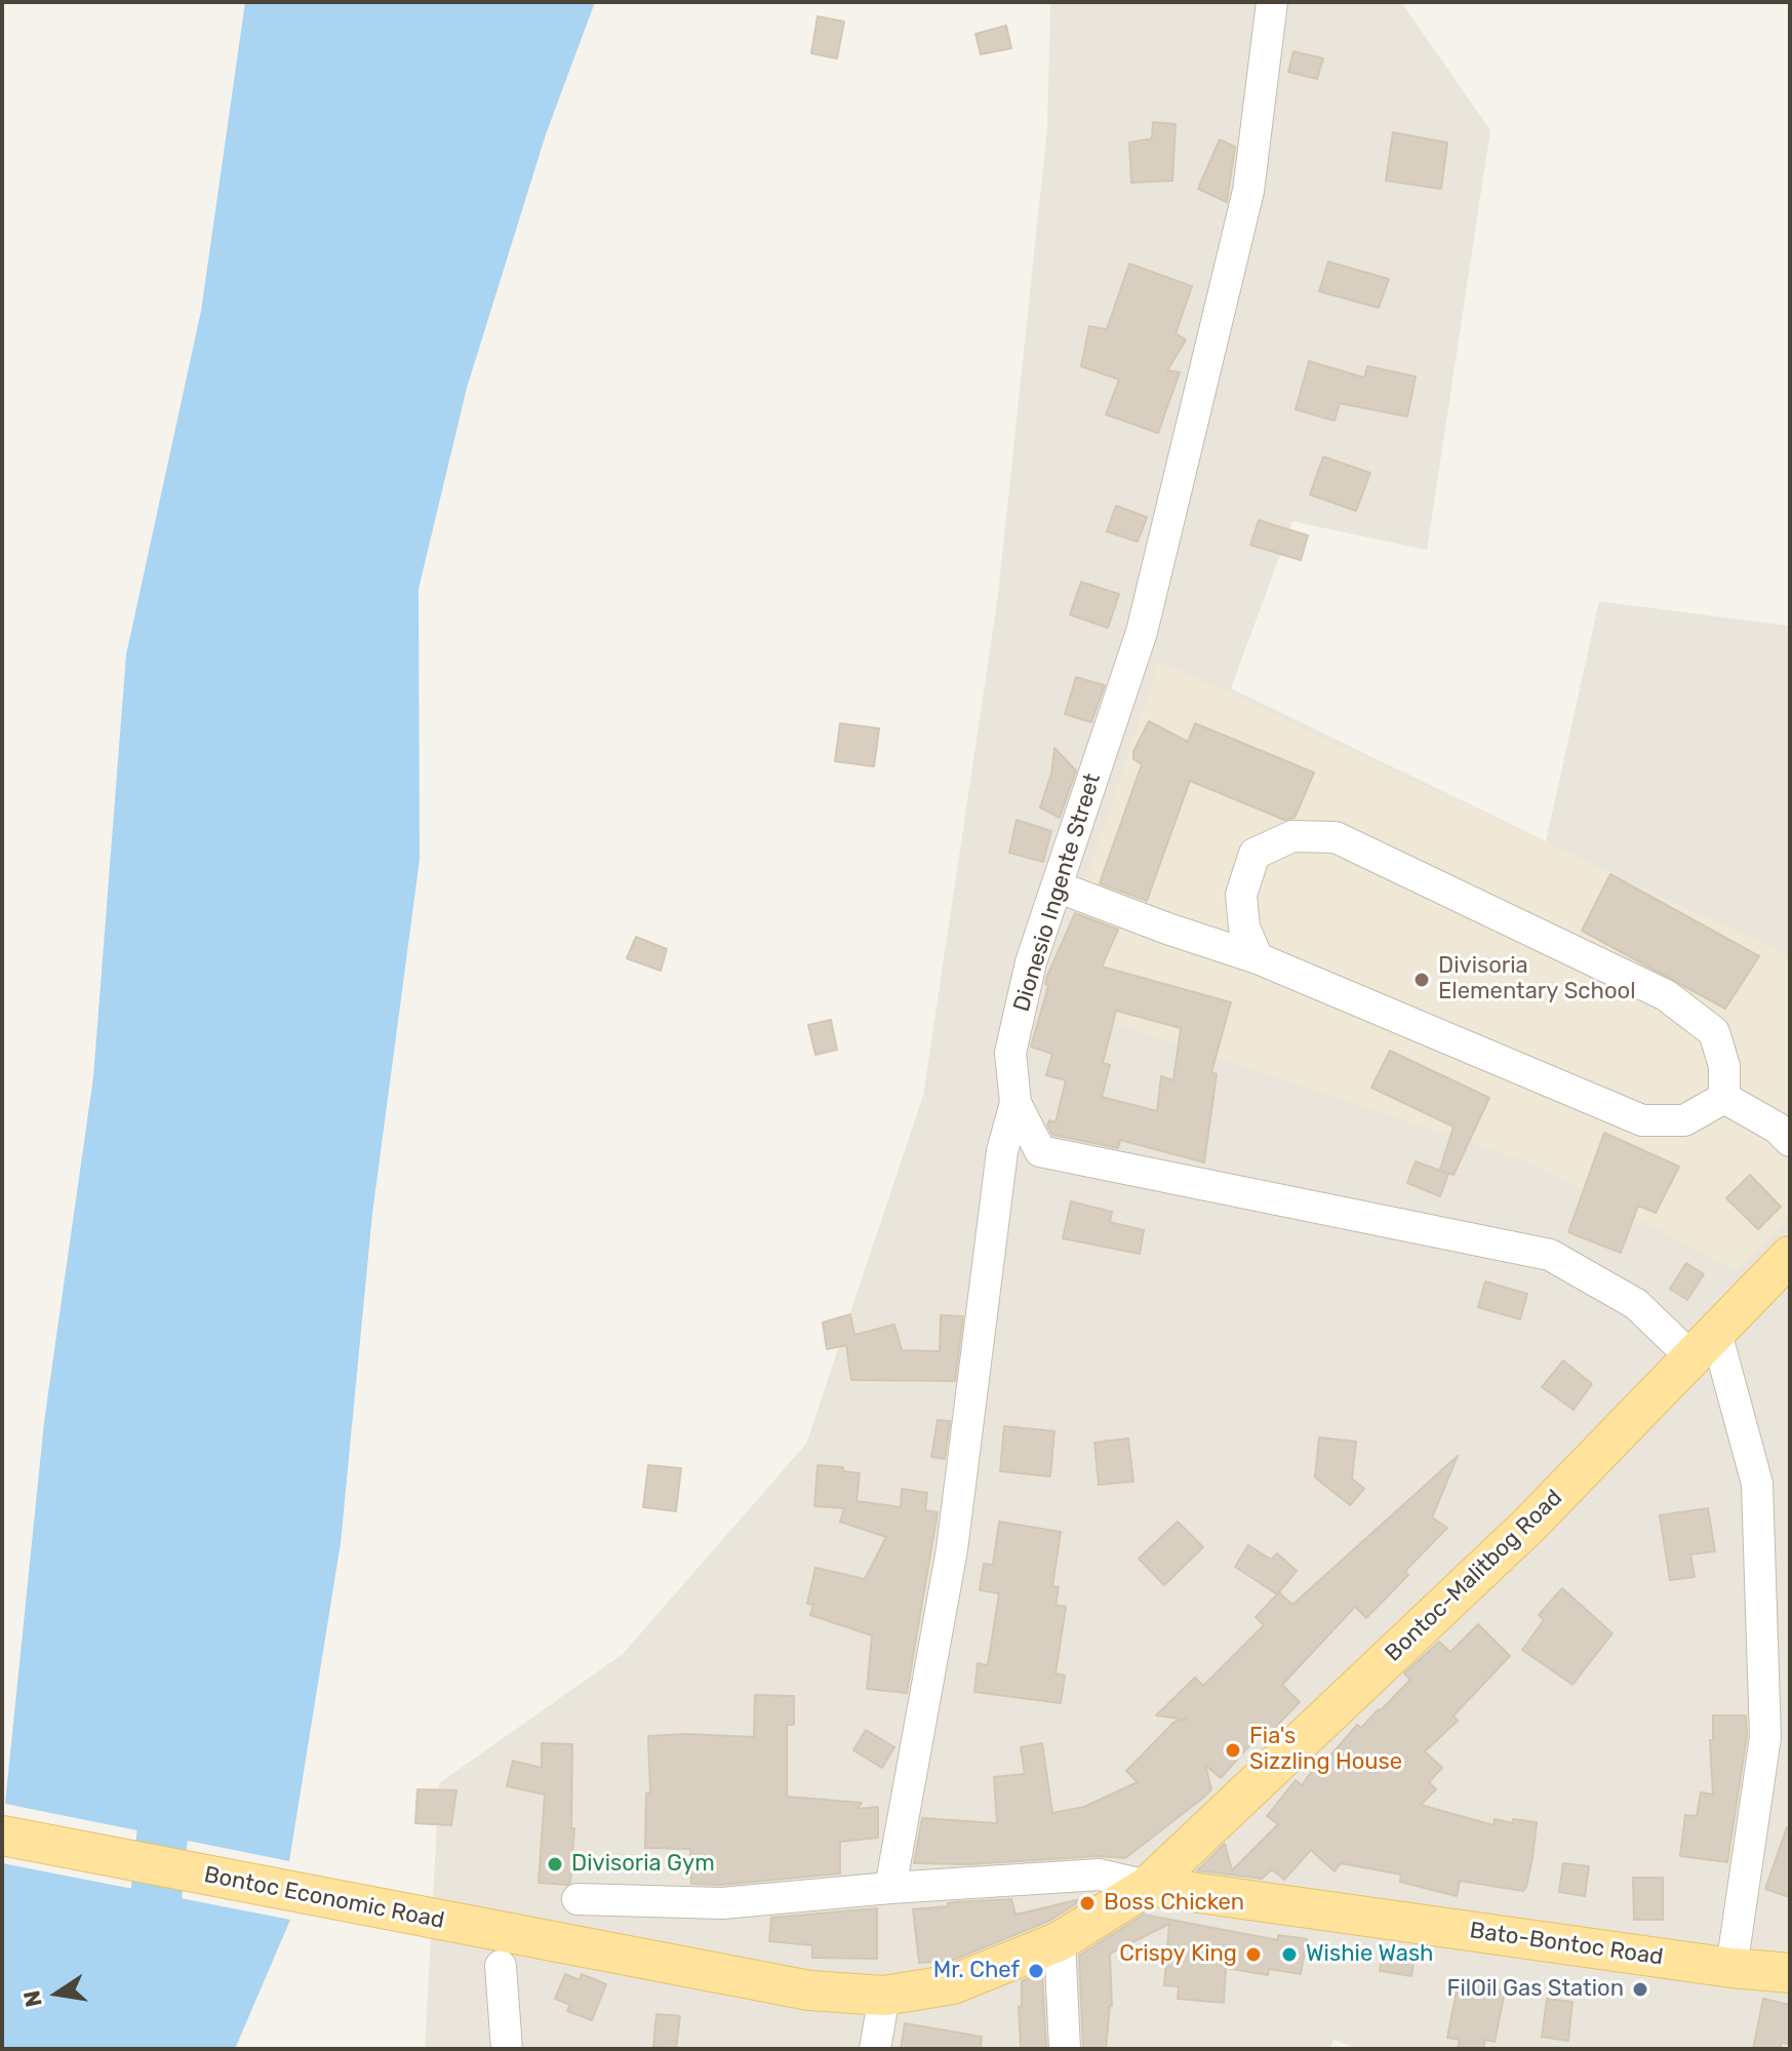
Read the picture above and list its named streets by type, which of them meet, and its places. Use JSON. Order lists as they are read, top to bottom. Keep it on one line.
{"streets":{"main road":["Bontoc-Malitbog Road","Bontoc Economic Road","Bato-Bontoc Road"],"street":["Dionesio Ingente Street"]},"crossings":[["Dionesio Ingente Street","Bontoc-Malitbog Road"],["Bontoc-Malitbog Road","Bontoc Economic Road"],["Bontoc-Malitbog Road","Bato-Bontoc Road"]],"places":["Divisoria Elementary School","Fia's Sizzling House","Divisoria Gym","Boss Chicken","Crispy King","Wishie Wash","Mr. Chef","FilOil Gas Station"],"north":"left"}
